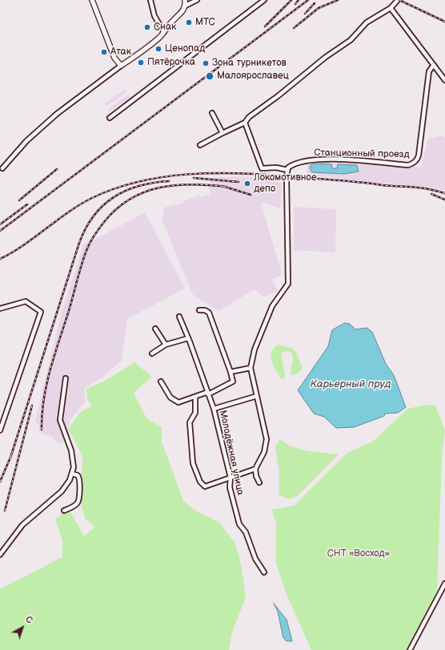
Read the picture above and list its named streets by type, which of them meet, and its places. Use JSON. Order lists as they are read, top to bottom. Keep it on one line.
{"streets":{"street":["Станционный проезд","Молодёжная улица"]},"water":["Карьерный пруд"],"parks":["СНТ «Восход»"],"places":["МТС","Снак","Ценопад","Атак","Пятёрочка","Зона турникетов","Малоярославец","Локомотивное депо"],"north":"top right"}
